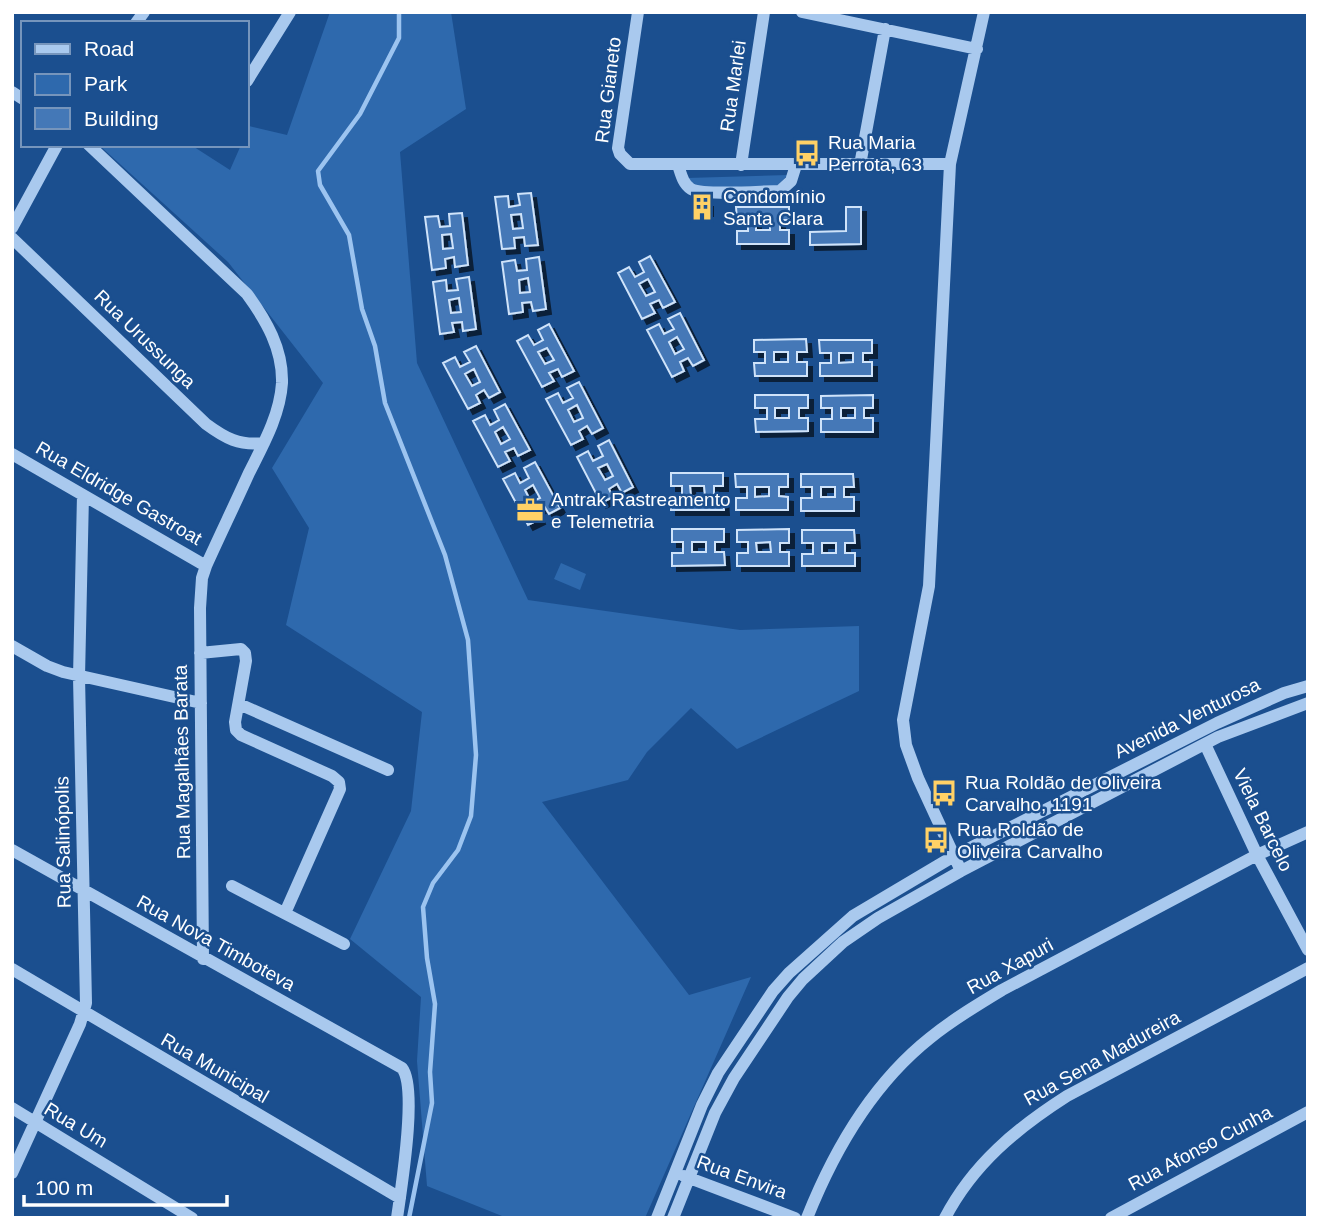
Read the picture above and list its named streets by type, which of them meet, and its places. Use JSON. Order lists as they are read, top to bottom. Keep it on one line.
{"streets":{"street":["Rua Marlei","Rua Gianeto","Rua Urussunga","Rua Eldridge Gastroat","Avenida Venturosa","Rua Magalhães Barata","Viela Barcelo","Rua Salinópolis","Rua Nova Timboteva","Rua Xapuri","Rua Sena Madureira","Rua Municipal","Rua Um","Rua Afonso Cunha","Rua Envira"]},"crossings":[["Rua Urussunga","Rua Magalhães Barata"],["Rua Eldridge Gastroat","Rua Magalhães Barata"],["Rua Eldridge Gastroat","Rua Salinópolis"],["Avenida Venturosa","Viela Barcelo"],["Avenida Venturosa","Rua Envira"],["Rua Magalhães Barata","Rua Nova Timboteva"],["Viela Barcelo","Rua Xapuri"],["Rua Salinópolis","Rua Nova Timboteva"],["Rua Salinópolis","Rua Municipal"],["Rua Salinópolis","Rua Um"],["Rua Nova Timboteva","Rua Municipal"]],"places":{"bus stop":["Rua Maria Perrota, 63","Rua Roldão de Oliveira Carvalho, 1191","Rua Roldão de Oliveira Carvalho"],"building":["Condomínio Santa Clara"],"office":["Antrak Rastreamento e Telemetria"]},"legend":["Road","Park","Building"],"scale_bar":"100 m"}
